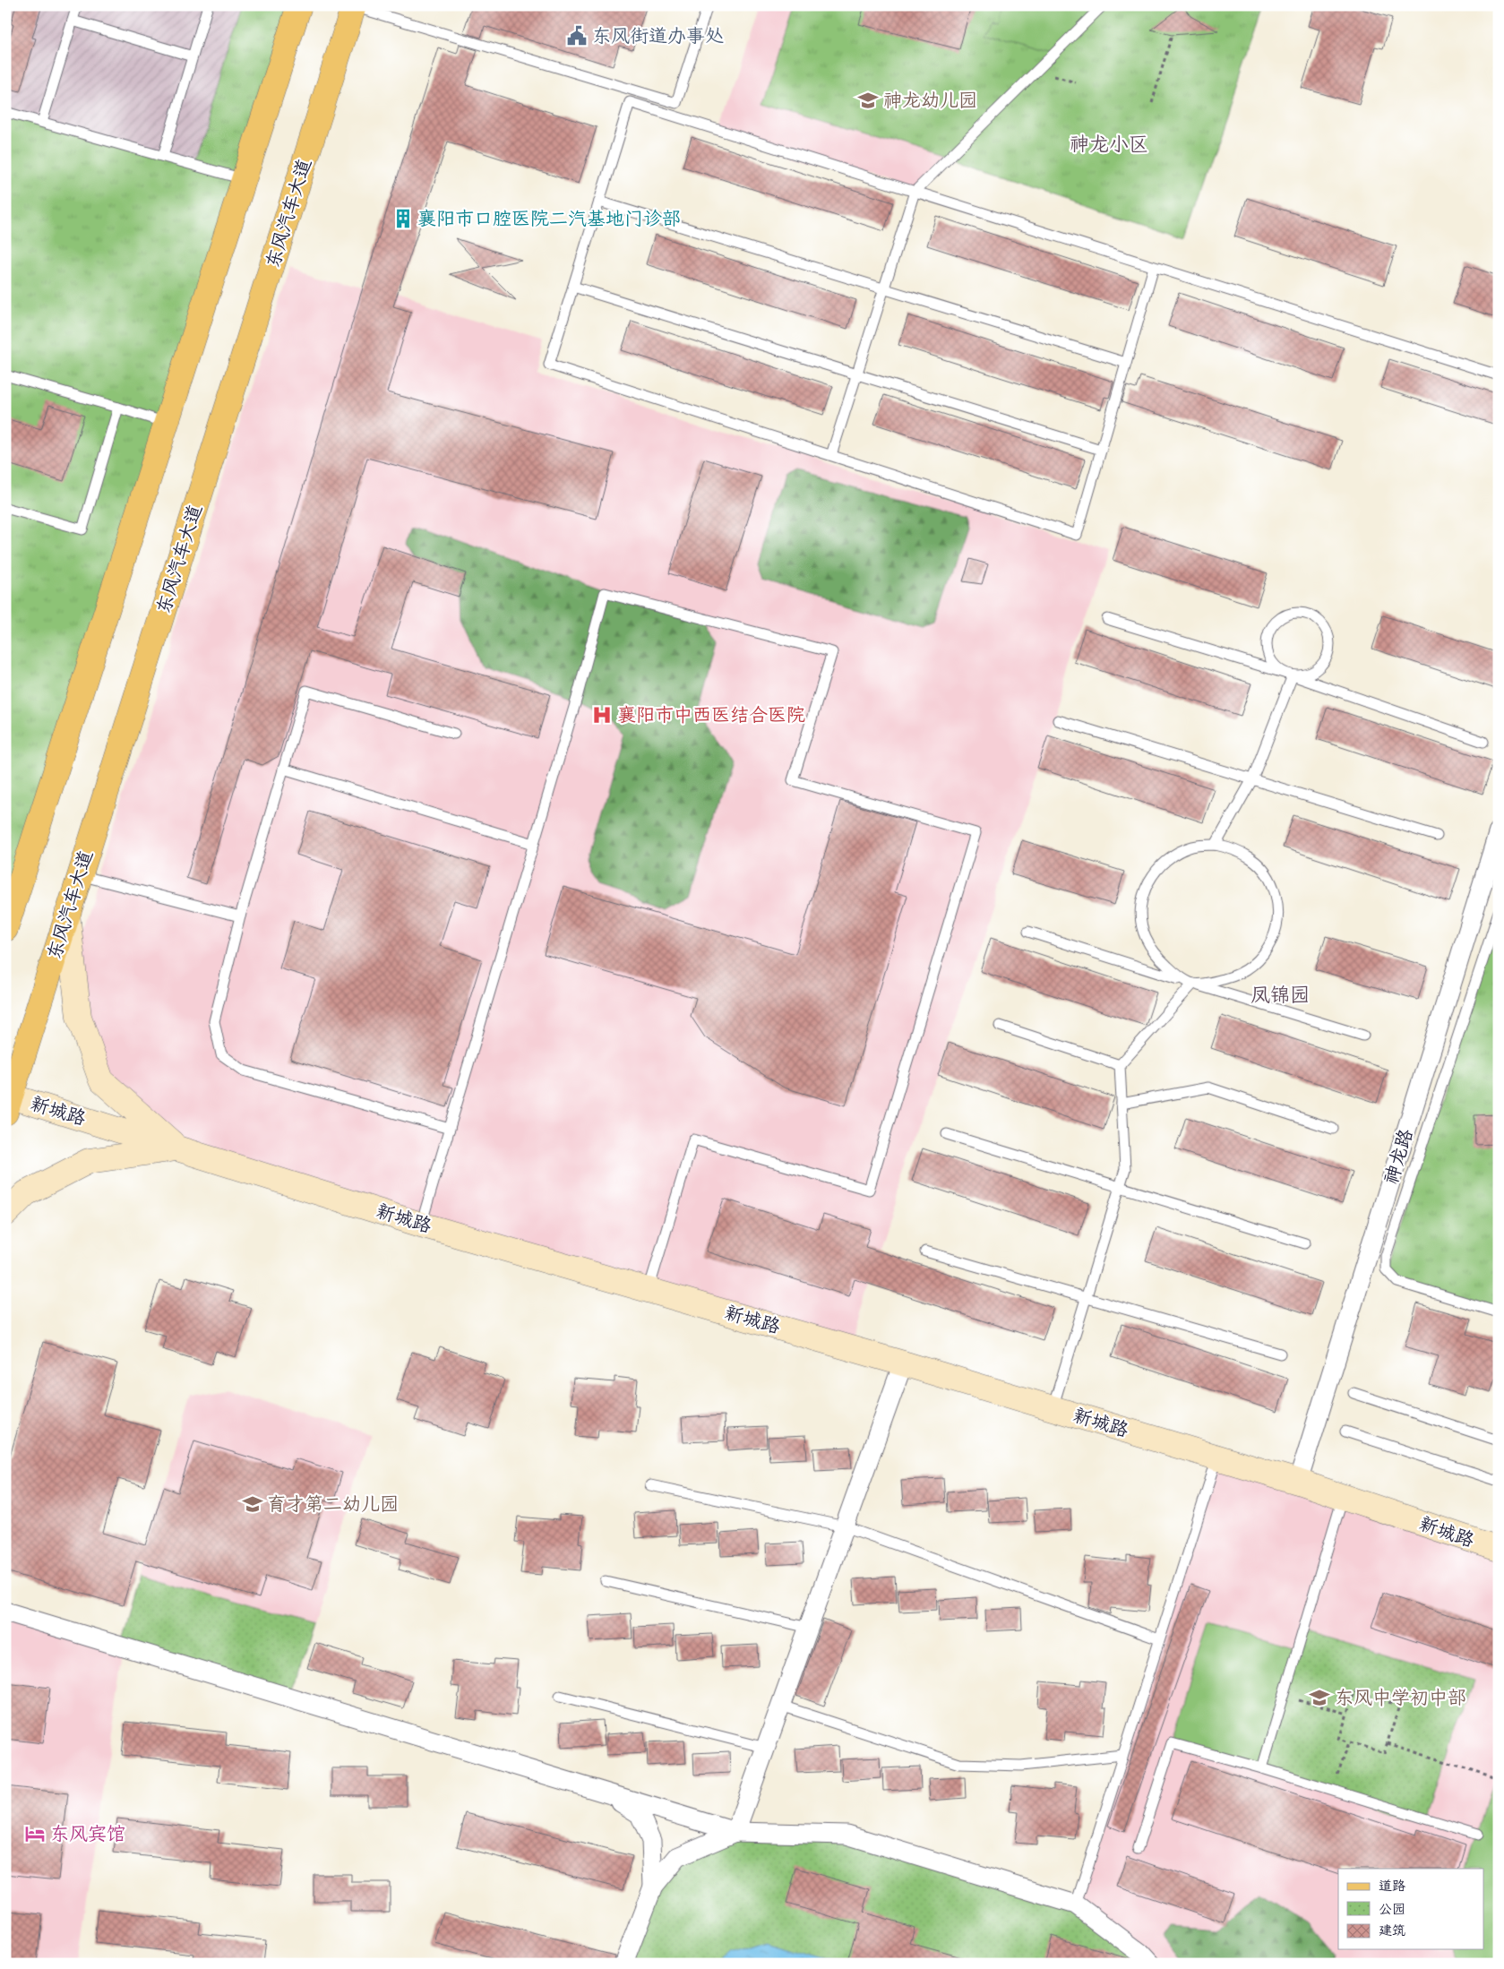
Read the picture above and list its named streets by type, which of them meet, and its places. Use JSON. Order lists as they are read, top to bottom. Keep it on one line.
{"streets":{"main road":["东风汽车大道"],"street":["新城路","神龙路"]},"crossings":[["东风汽车大道","新城路"],["新城路","神龙路"]],"districts":["神龙小区","凤锦园"],"places":{"public building":["东风街道办事处"],"school or university":["神龙幼儿园","育才第二幼儿园","东风中学初中部"],"building":["襄阳市口腔医院二汽基地门诊部"],"hospital":["襄阳市中西医结合医院"],"hotel":["东风宾馆"]},"legend":["道路","公园","建筑"]}
